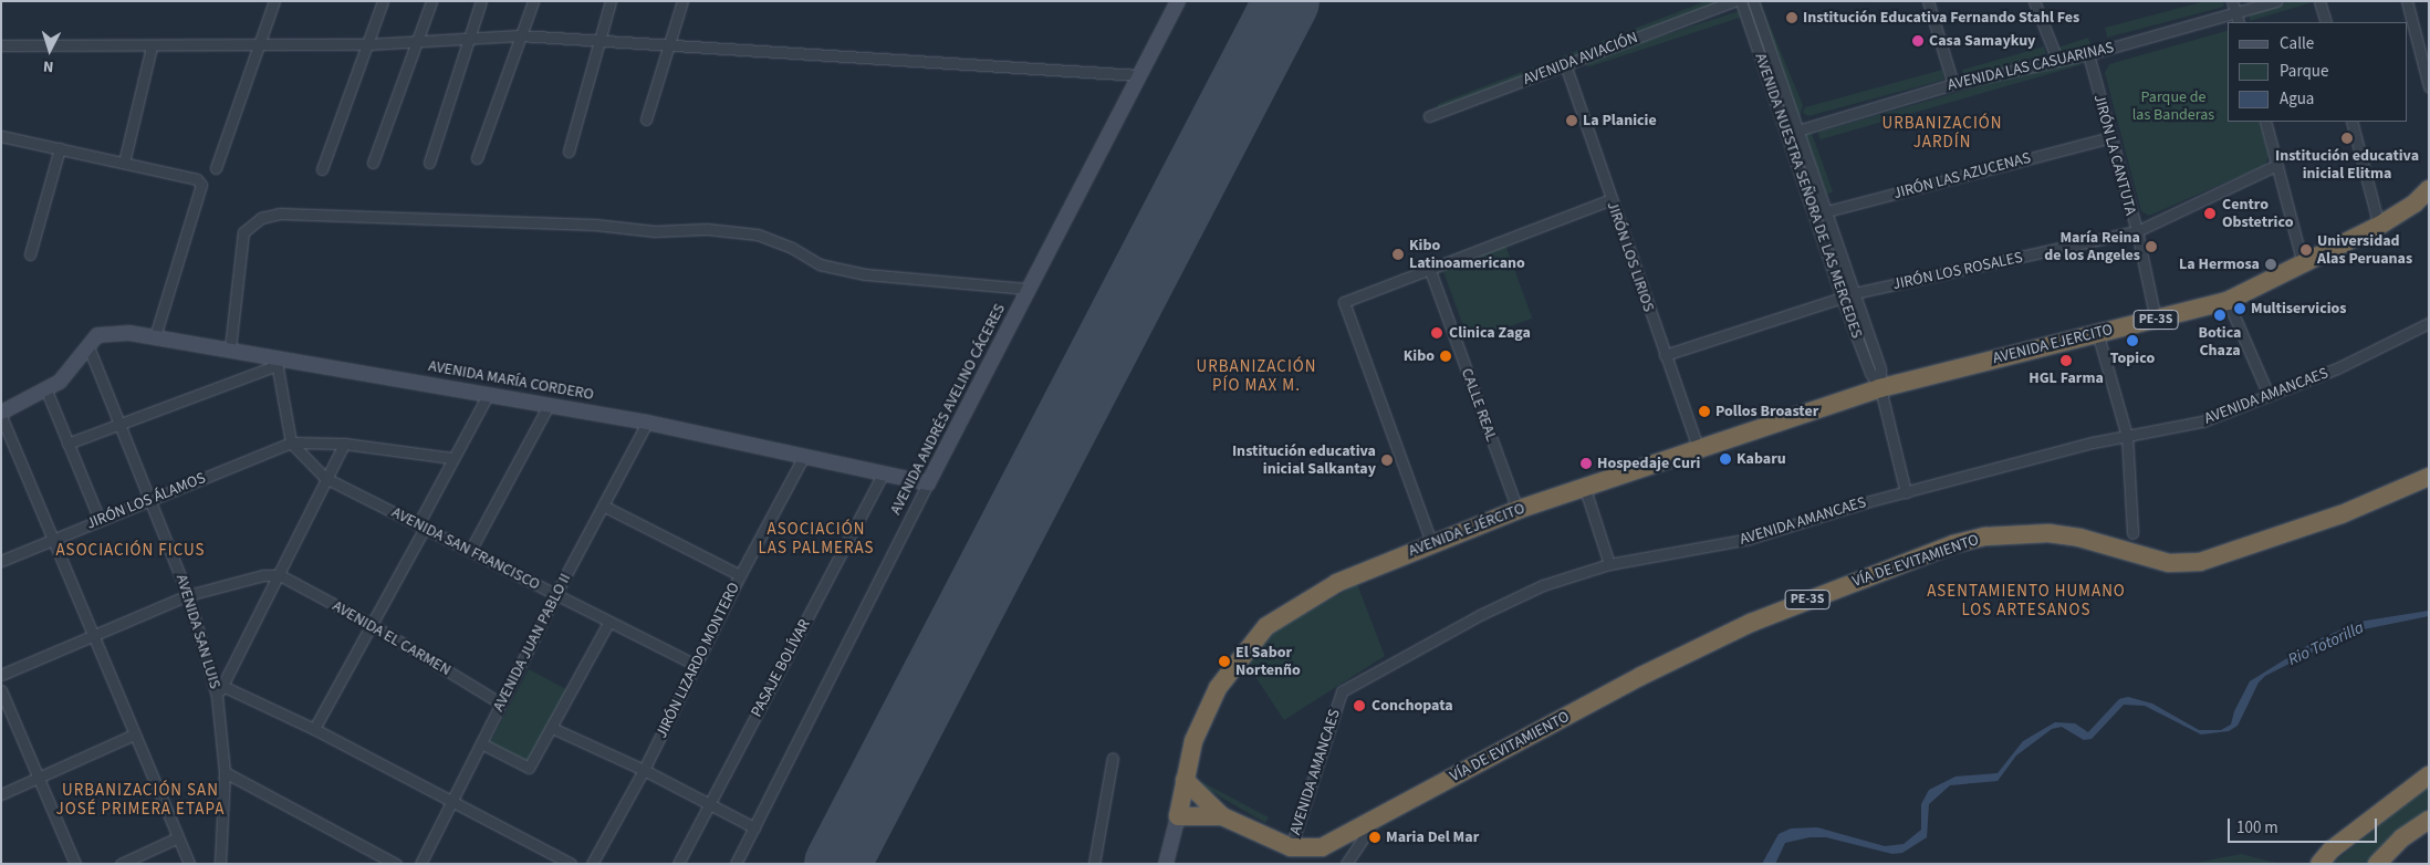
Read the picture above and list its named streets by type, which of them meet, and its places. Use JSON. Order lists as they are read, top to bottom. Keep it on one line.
{"streets":{"highway":["PE-3S","AVENIDA EJERCITO","AVENIDA EJÉRCITO","VÍA DE EVITAMIENTO"],"street":["AVENIDA AVIACIÓN","AVENIDA LAS CASUARINAS","JIRÓN LA CANTUTA","JIRÓN LAS AZUCENAS","AVENIDA NUESTRA SEÑORA DE LAS MERCEDES","JIRÓN LOS LIRIOS","JIRÓN LOS ROSALES","AVENIDA MARÍA CORDERO","AVENIDA AMANCAES","CALLE REAL","AVENIDA ANDRÉS AVELINO CÁCERES","JIRÓN LOS ÁLAMOS","AVENIDA SAN FRANCISCO","AVENIDA SAN LUIS","AVENIDA EL CARMEN","AVENIDA JUAN PABLO II","JIRÓN LIZARDO MONTERO","PASAJE BOLÍVAR"]},"crossings":[["AVENIDA AVIACIÓN","JIRÓN LOS LIRIOS"],["AVENIDA LAS CASUARINAS","JIRÓN LA CANTUTA"],["AVENIDA LAS CASUARINAS","AVENIDA NUESTRA SEÑORA DE LAS MERCEDES"],["JIRÓN LA CANTUTA","JIRÓN LAS AZUCENAS"],["JIRÓN LA CANTUTA","JIRÓN LOS ROSALES"],["JIRÓN LA CANTUTA","AVENIDA EJERCITO"],["JIRÓN LAS AZUCENAS","AVENIDA NUESTRA SEÑORA DE LAS MERCEDES"],["AVENIDA NUESTRA SEÑORA DE LAS MERCEDES","JIRÓN LOS ROSALES"],["AVENIDA NUESTRA SEÑORA DE LAS MERCEDES","AVENIDA EJERCITO"],["AVENIDA NUESTRA SEÑORA DE LAS MERCEDES","AVENIDA AMANCAES"],["AVENIDA NUESTRA SEÑORA DE LAS MERCEDES","AVENIDA EJÉRCITO"],["JIRÓN LOS LIRIOS","JIRÓN LOS ROSALES"],["JIRÓN LOS LIRIOS","AVENIDA EJÉRCITO"],["AVENIDA EJERCITO","AVENIDA EJÉRCITO"],["AVENIDA MARÍA CORDERO","AVENIDA ANDRÉS AVELINO CÁCERES"],["AVENIDA MARÍA CORDERO","AVENIDA SAN LUIS"],["AVENIDA MARÍA CORDERO","AVENIDA JUAN PABLO II"],["AVENIDA MARÍA CORDERO","JIRÓN LIZARDO MONTERO"],["AVENIDA MARÍA CORDERO","PASAJE BOLÍVAR"],["AVENIDA AMANCAES","VÍA DE EVITAMIENTO"],["CALLE REAL","AVENIDA EJÉRCITO"],["JIRÓN LOS ÁLAMOS","AVENIDA SAN FRANCISCO"],["JIRÓN LOS ÁLAMOS","AVENIDA SAN LUIS"],["AVENIDA EJÉRCITO","VÍA DE EVITAMIENTO"],["AVENIDA SAN FRANCISCO","AVENIDA JUAN PABLO II"],["AVENIDA SAN FRANCISCO","JIRÓN LIZARDO MONTERO"],["AVENIDA EL CARMEN","AVENIDA JUAN PABLO II"]],"districts":["URBANIZACIÓN JARDÍN","URBANIZACIÓN PÍO MAX M.","ASOCIACIÓN LAS PALMERAS","ASOCIACIÓN FICUS","ASENTAMIENTO HUMANO LOS ARTESANOS","URBANIZACIÓN SAN JOSÉ PRIMERA ETAPA"],"water":["Rio Totorilla"],"parks":["Parque de las Banderas"],"places":["Institución Educativa Fernando Stahl Fes","Casa Samaykuy","La Planicie","Institución educativa inicial Elitma","Centro Obstetrico","María Reina de los Angeles","Universidad Alas Peruanas","Kibo Latinoamericano","La Hermosa","Multiservicios","Botica Chaza","Clinica Zaga","Topico","Kibo","HGL Farma","Pollos Broaster","Kabaru","Institución educativa inicial Salkantay","Hospedaje Curi","El Sabor Nortenño","Conchopata","Maria Del Mar"],"legend":["Calle","Parque","Agua"],"scale_bar":"100 m","north":"bottom"}
